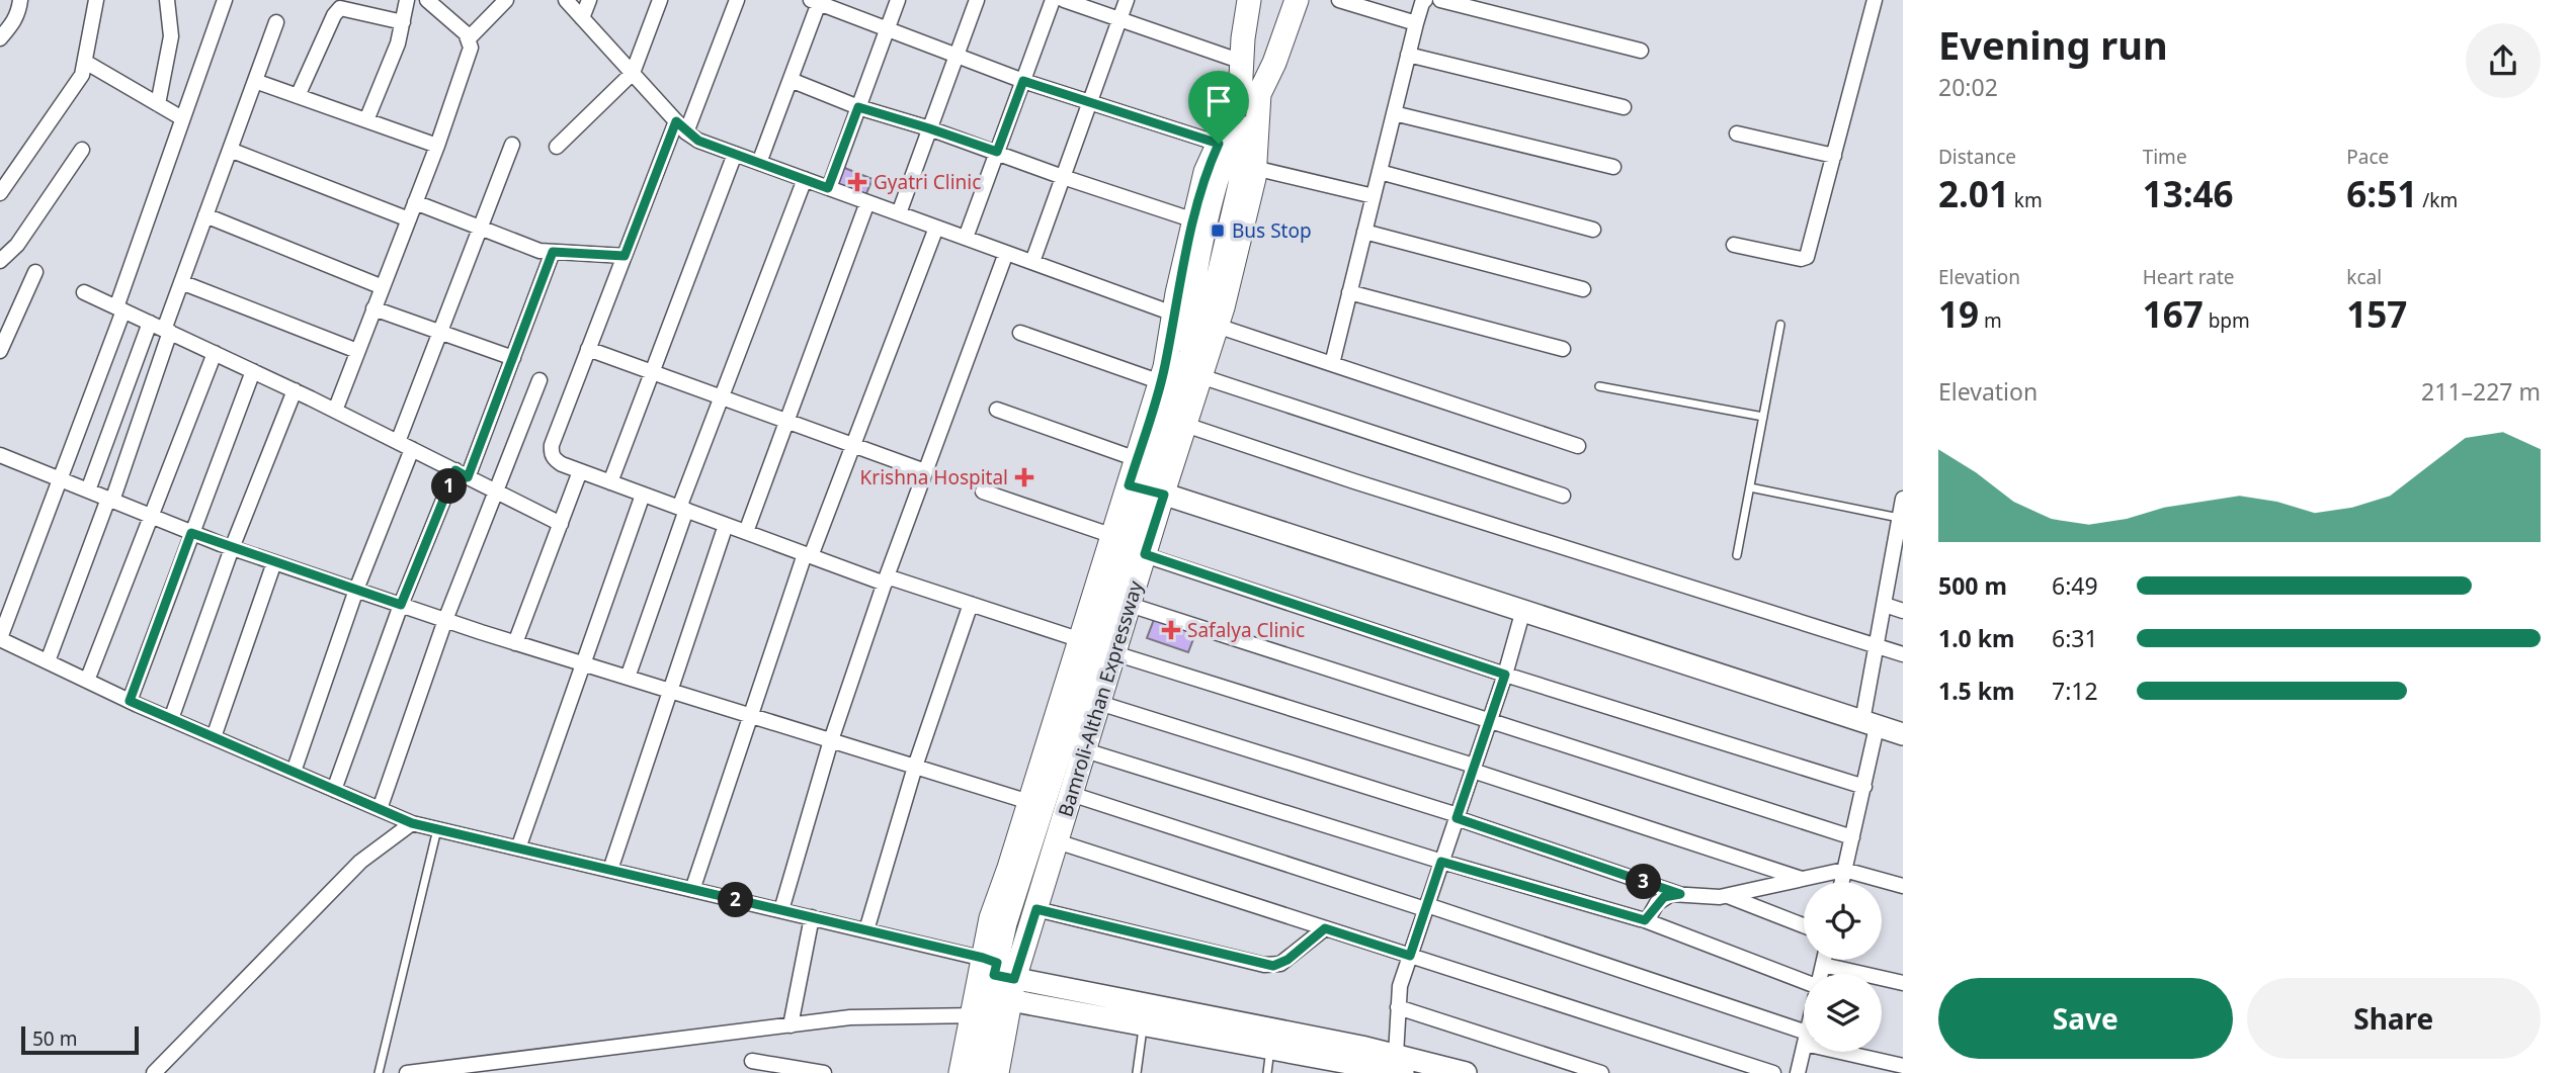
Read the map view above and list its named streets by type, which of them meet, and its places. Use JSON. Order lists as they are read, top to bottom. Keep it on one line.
{"streets":{"main road":["Bamroli-Althan Expressway"]},"places":{"health":["Gyatri Clinic","Krishna Hospital","Safalya Clinic"],"transit":["Bus Stop"]},"scale_bar":"50 m","page":{"heading":["Evening run","20:02"],"stats":[["Distance","2.01 km"],["Time","13:46"],["Pace","6:51 /km"],["Elevation","19 m"],["Heart rate","167 bpm"],["kcal","157"]],"chart":["Elevation","211–227 m"],"pins":["1","3","2"],"list":[{"name":"500 m","note":"6:49"},{"name":"1.0 km","note":"6:31"},{"name":"1.5 km","note":"7:12"}],"buttons":["Save","Share"],"scale":"50 m"}}
